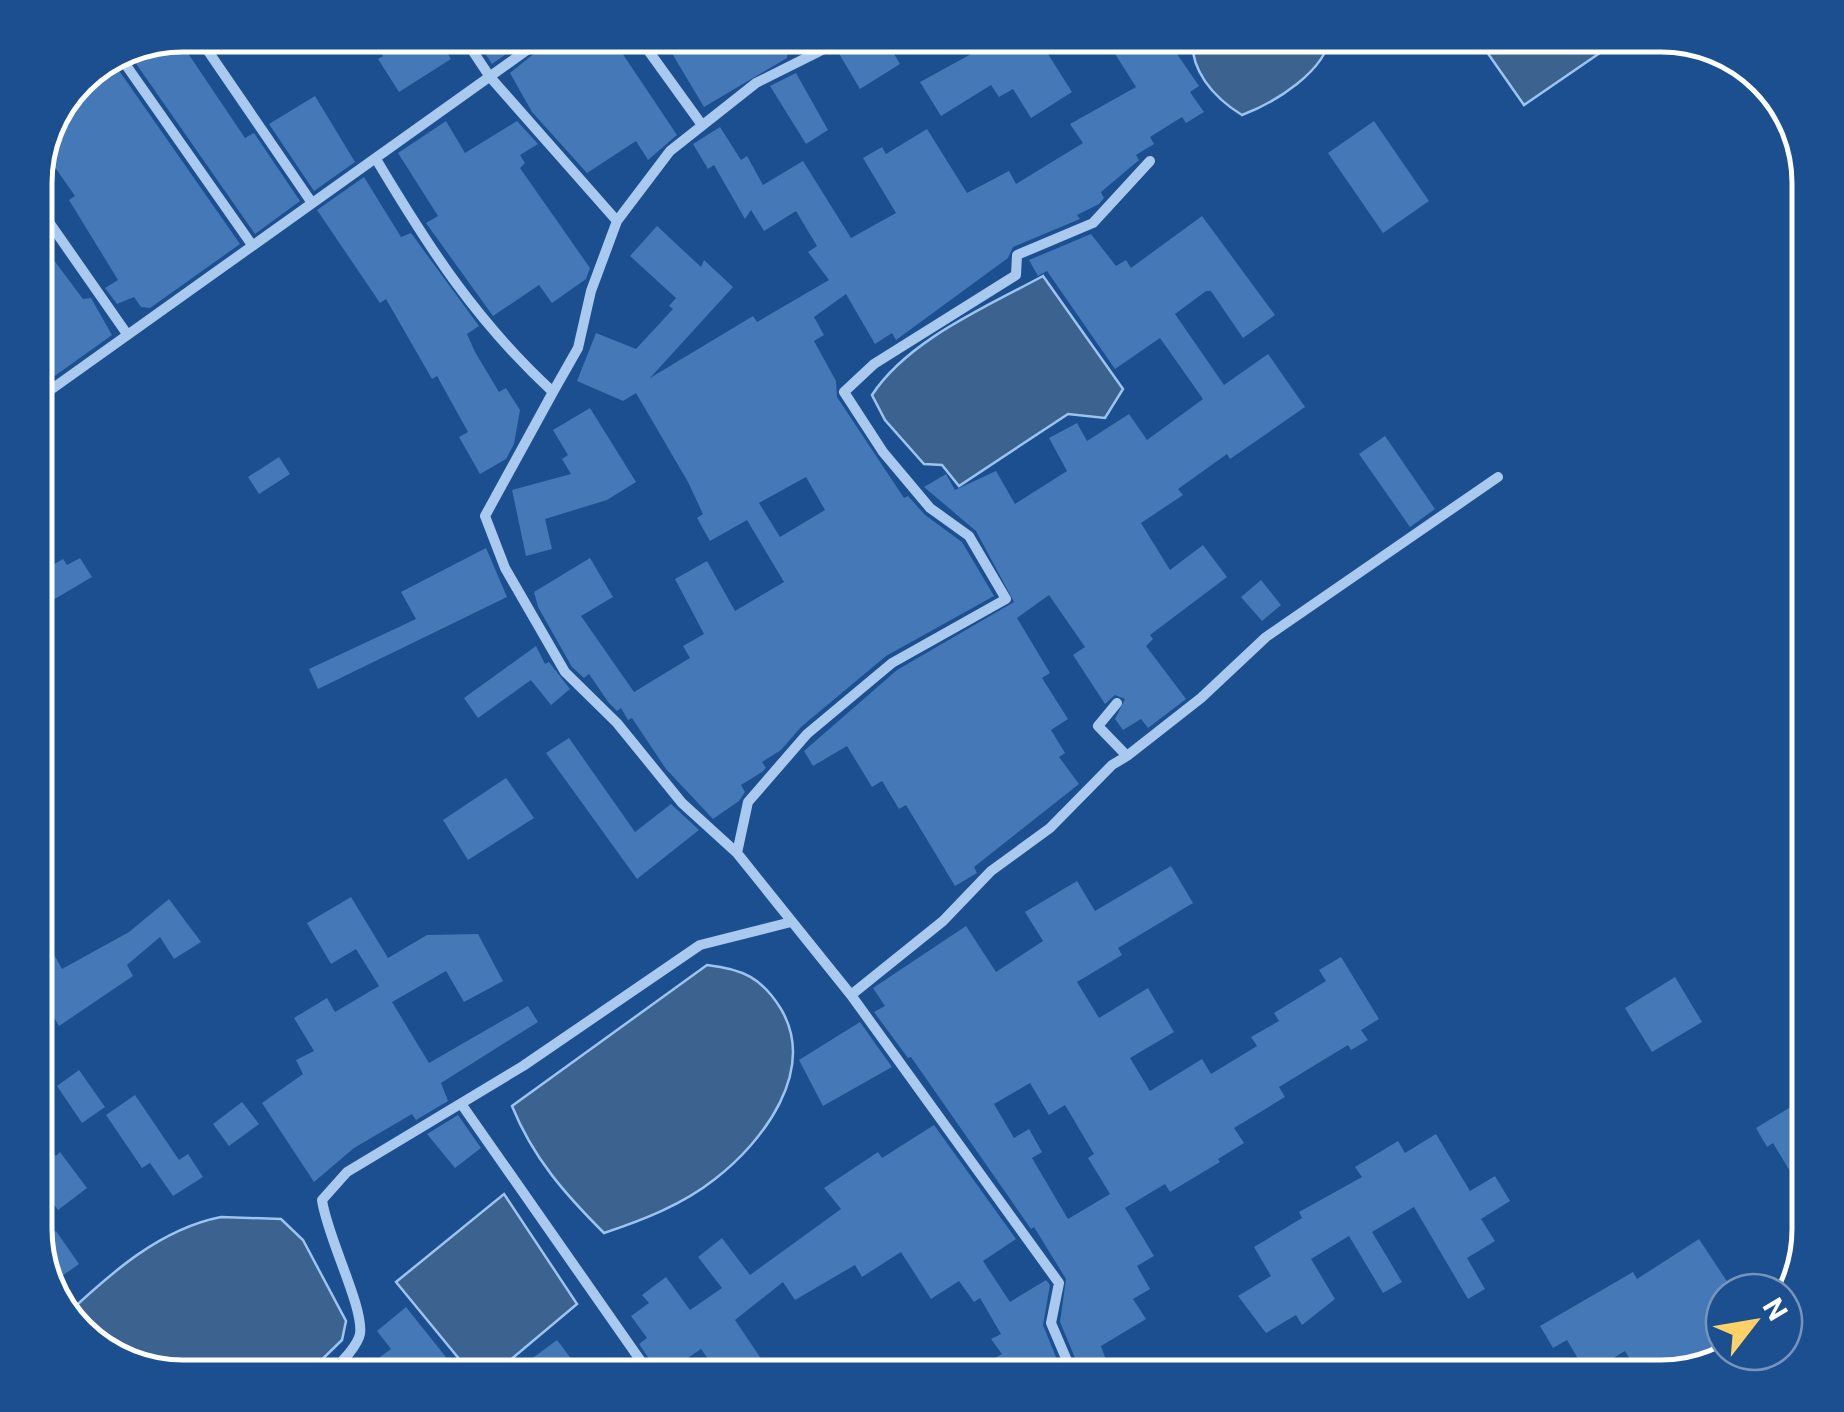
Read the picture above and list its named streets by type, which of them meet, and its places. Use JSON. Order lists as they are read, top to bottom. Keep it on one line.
{"north":"top right"}
